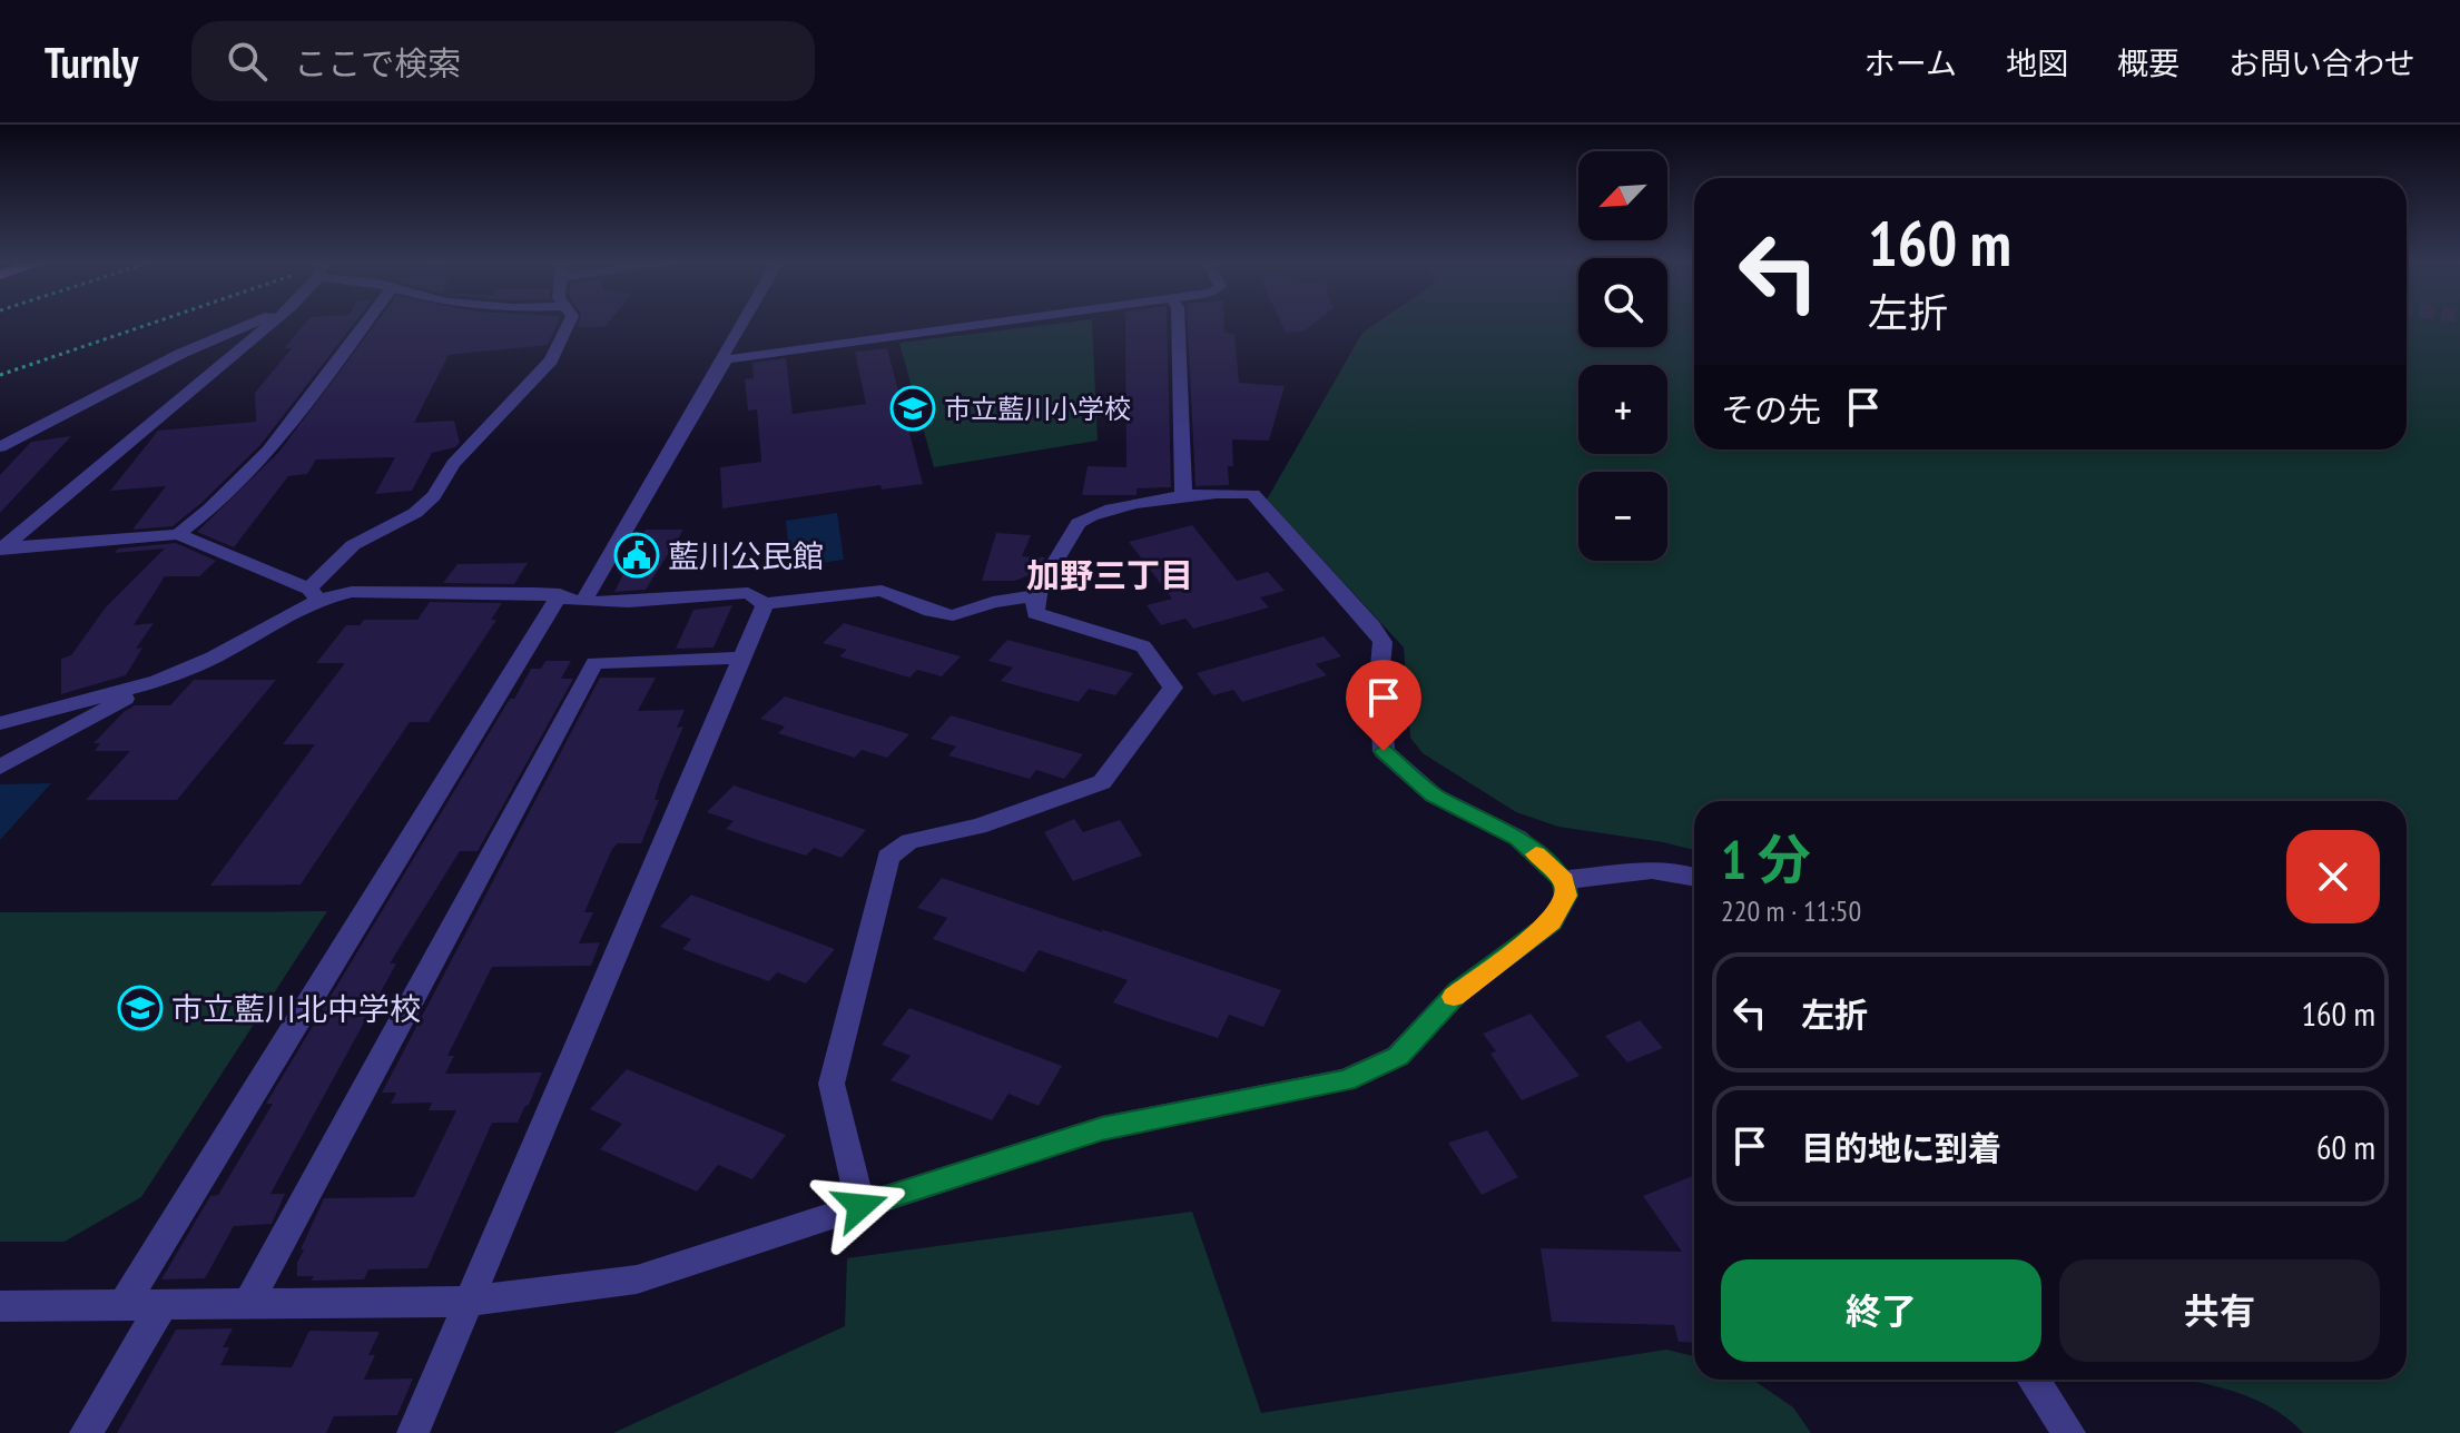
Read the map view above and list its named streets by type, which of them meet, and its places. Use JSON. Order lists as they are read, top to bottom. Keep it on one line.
{"districts":["加野三丁目"],"places":{"school or university":["市立藍川小学校","市立藍川北中学校"],"public building":["藍川公民館"]},"north":"bottom left","page":{"header":"Turnly","search":"ここで検索","nav":["ホーム","地図","概要","お問い合わせ"],"map_buttons":["+","−"],"turn":["160 m","左折"],"then":"その先","heading":["1 分","220 m · 11:50"],"list":[{"name":"左折","value":"160 m"},{"name":"目的地に到着","value":"60 m"}],"buttons":["終了","共有"]}}
